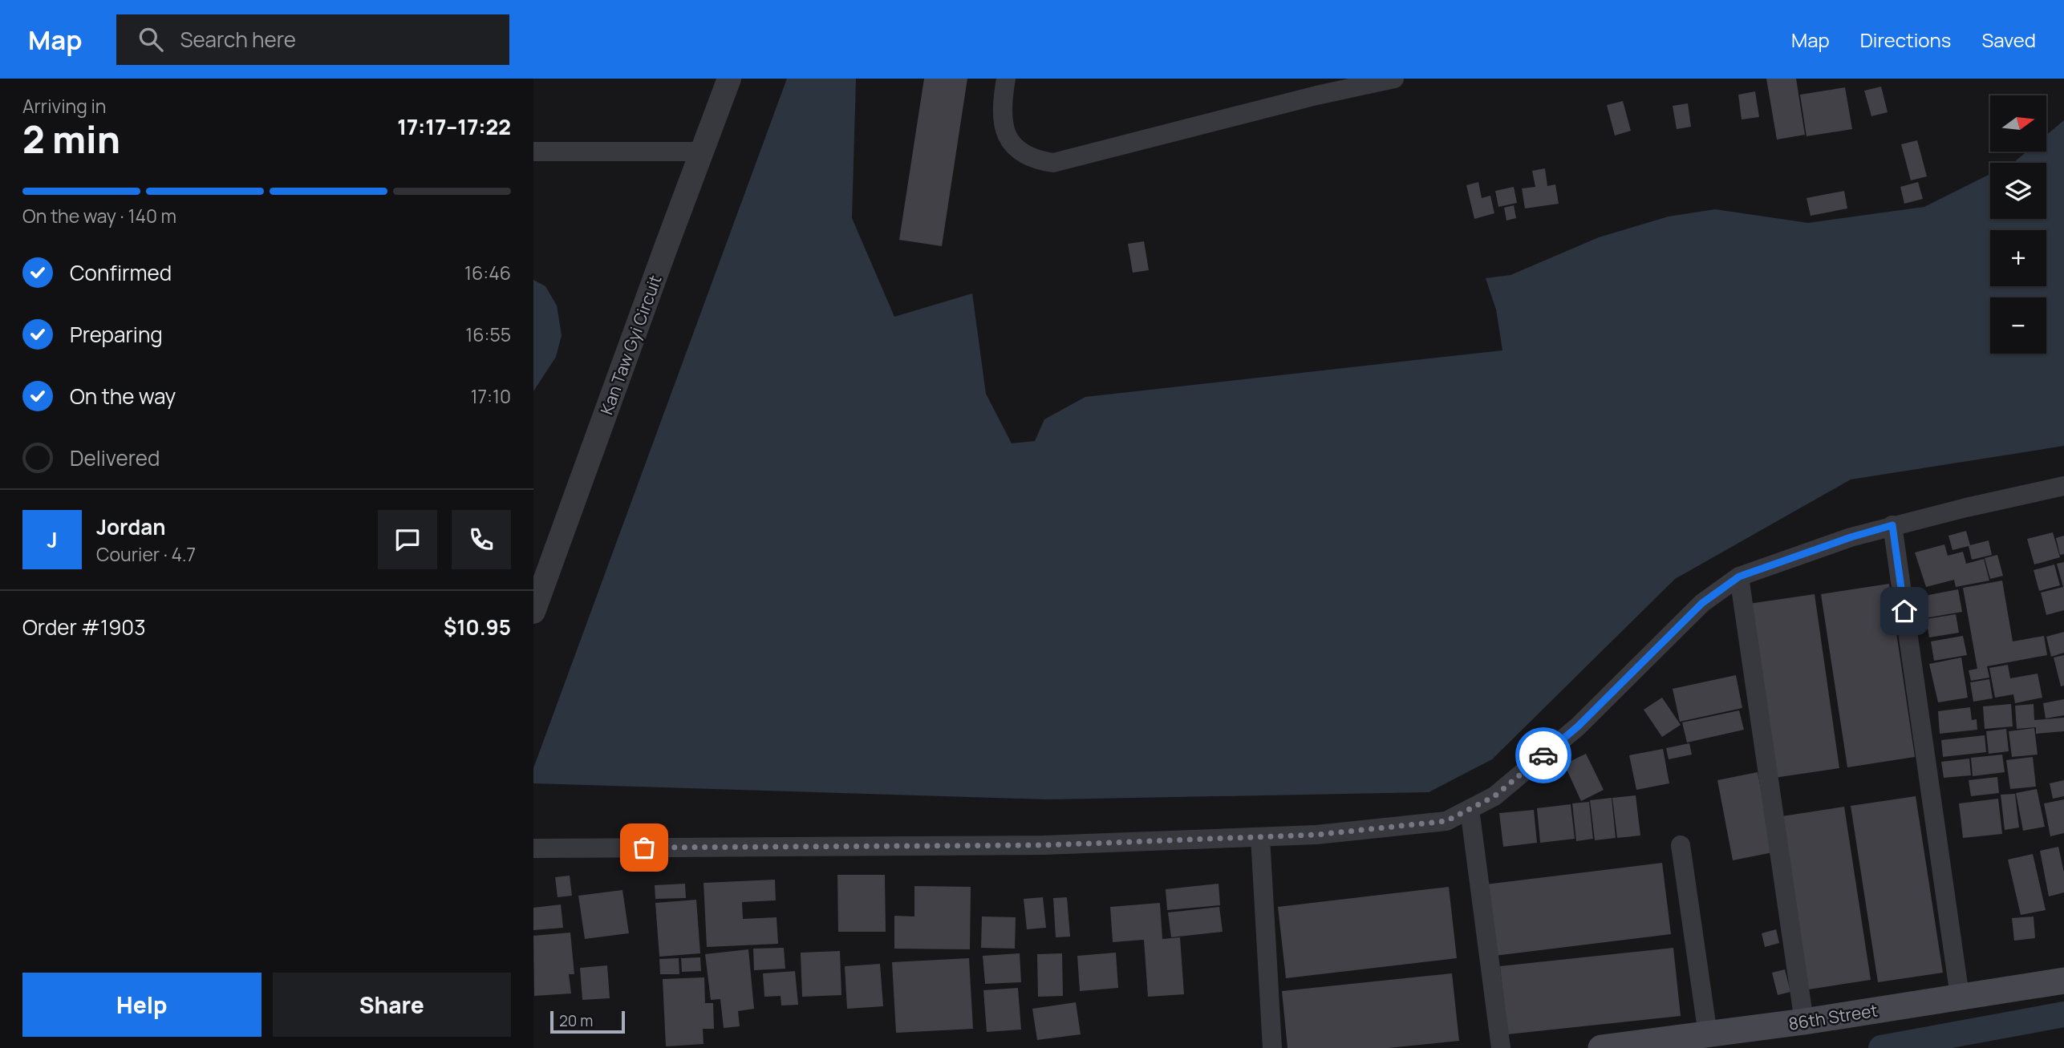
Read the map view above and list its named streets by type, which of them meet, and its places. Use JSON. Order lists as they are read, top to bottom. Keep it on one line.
{"streets":{"main road":["86th Street"],"street":["Kan Taw Gyi Circuit"]},"scale_bar":"20 m","north":"right","page":{"header":"Map","search":"Search here","nav":["Map","Directions","Saved"],"heading":["2 min","Arriving in","17:17–17:22"],"panel":["Jordan","Courier · 4.7","Order #1903","$10.95"],"map_buttons":["+","−"],"bar":"On the way · 140 m","list":[["Confirmed","16:46"],["Preparing","16:55"],["On the way","17:10"],"Delivered"],"round":"J","buttons":["Help","Share"],"scale":"20 m"}}
